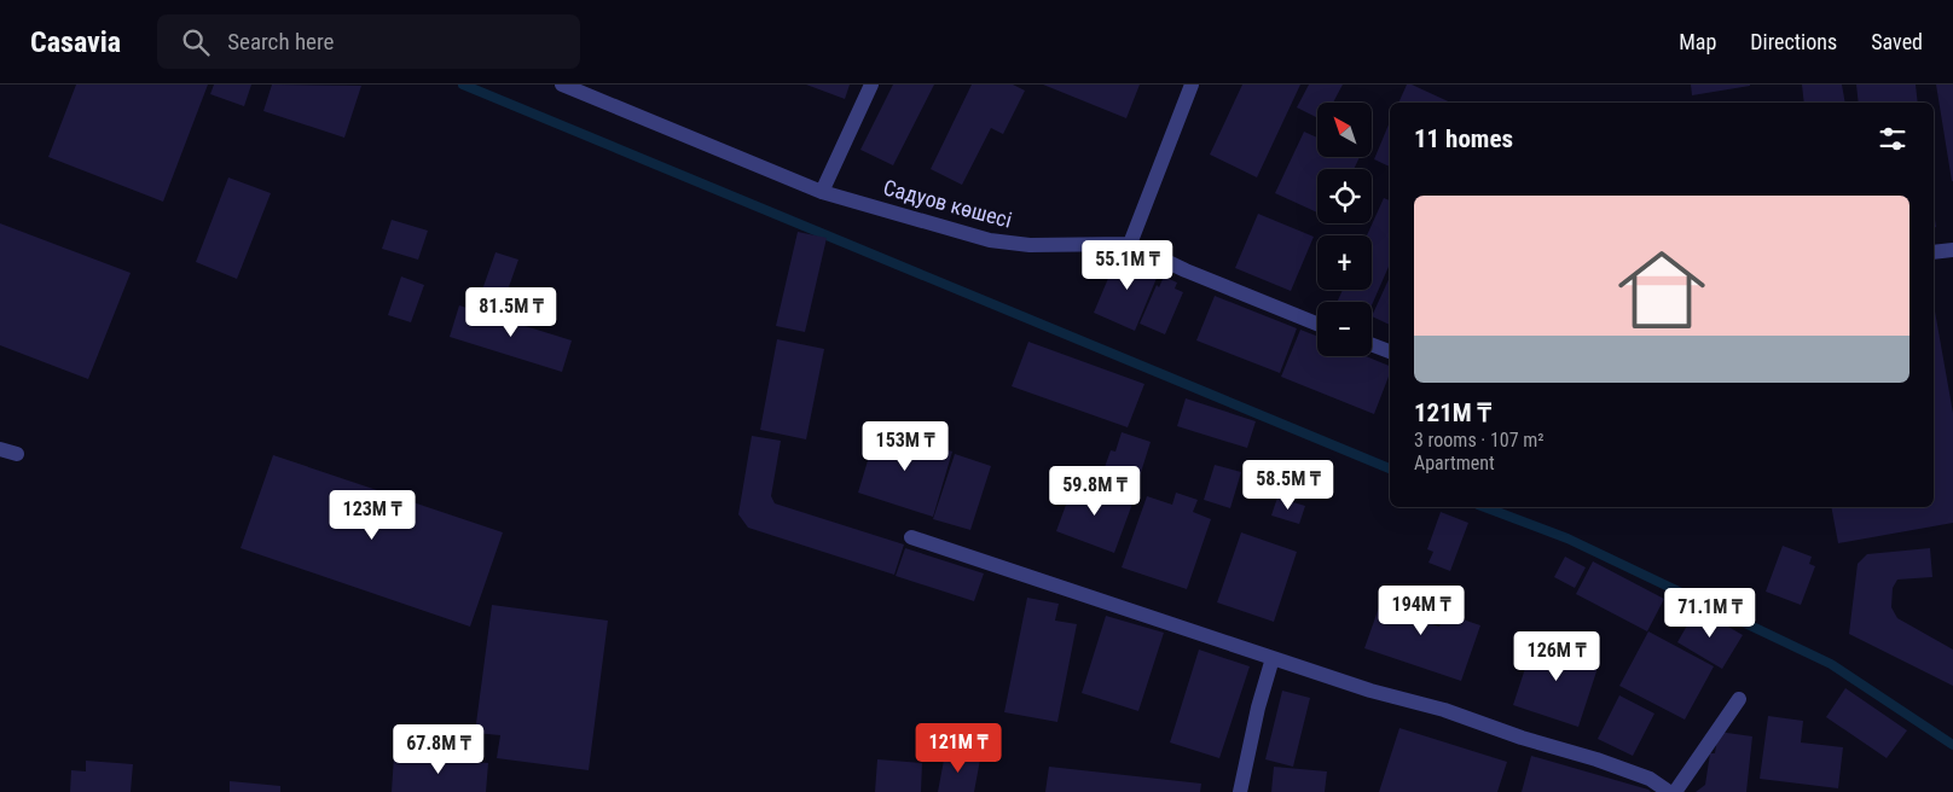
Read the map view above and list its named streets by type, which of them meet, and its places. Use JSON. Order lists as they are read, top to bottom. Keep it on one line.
{"streets":{"street":["Садуов көшесі"]},"north":"top left","page":{"header":"Casavia","search":"Search here","nav":["Map","Directions","Saved"],"map_buttons":["+","−"],"heading":"11 homes","list":[{"name":"121M ₸","note":"3 rooms · 107 m² · Apartment"}],"price":["55.1M ₸","81.5M ₸","153M ₸","58.5M ₸","59.8M ₸","123M ₸","194M ₸","71.1M ₸","126M ₸","121M ₸","67.8M ₸"]}}
